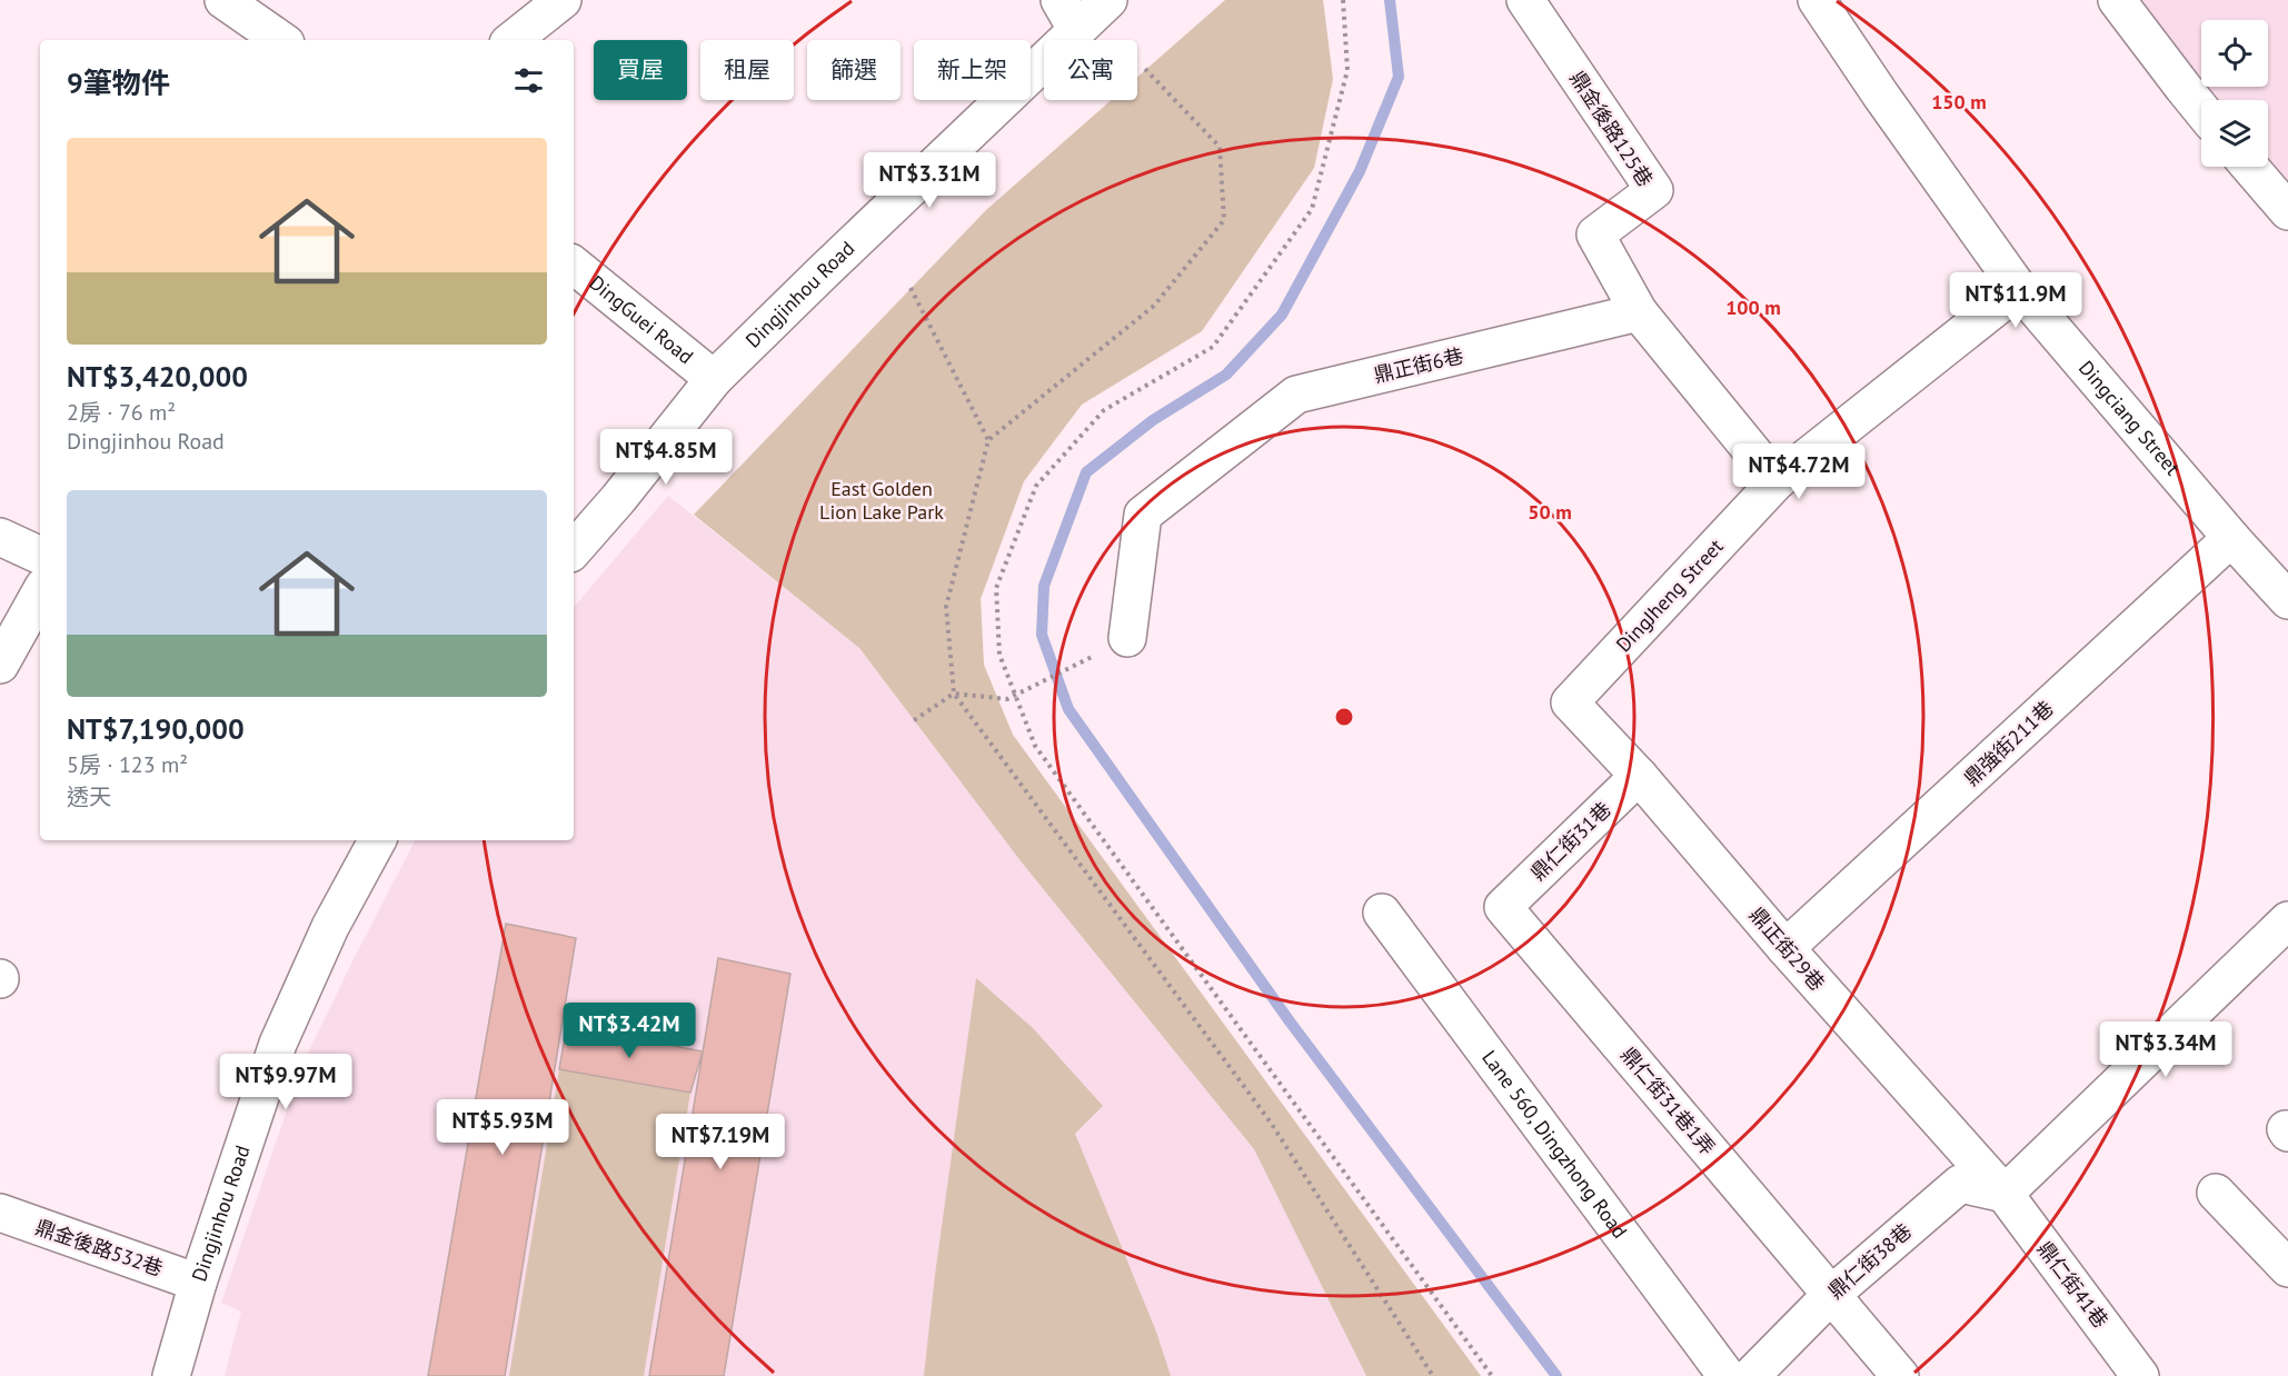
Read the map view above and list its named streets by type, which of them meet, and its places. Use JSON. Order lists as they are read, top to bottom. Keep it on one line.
{"streets":{"street":["鼎金後路125巷","Dingjinhou Road","DingGuei Road","鼎正街6巷","Dingciang Street","DingJheng Street","鼎強街211巷","鼎仁街31巷","鼎正街29巷","鼎仁街31巷1弄","Lane 560, Dingzhong Road","鼎金後路532巷","鼎仁街38巷","鼎仁街41巷"]},"crossings":[["鼎金後路125巷","鼎正街6巷"],["Dingjinhou Road","DingGuei Road"],["Dingjinhou Road","鼎金後路532巷"],["Dingciang Street","DingJheng Street"],["Dingciang Street","鼎強街211巷"],["DingJheng Street","鼎正街29巷"],["鼎強街211巷","鼎正街29巷"],["鼎仁街31巷","鼎正街29巷"],["鼎仁街31巷","鼎仁街31巷1弄"],["鼎正街29巷","鼎仁街38巷"],["鼎正街29巷","鼎仁街41巷"],["鼎仁街31巷1弄","鼎仁街38巷"],["鼎仁街38巷","鼎仁街41巷"]],"parks":["East Golden Lion Lake Park"],"page":{"chip":["買屋","租屋","篩選","新上架","公寓"],"heading":"9筆物件","list":[{"name":"NT$3,420,000","note":"2房 · 76 m² · Dingjinhou Road"},{"name":"NT$7,190,000","note":"5房 · 123 m² · 透天"}],"price":["NT$3.31M","NT$11.9M","NT$4.85M","NT$4.72M","NT$3.42M","NT$3.34M","NT$9.97M","NT$5.93M","NT$7.19M"]},"rings":["150 m","100 m","50 m"]}
